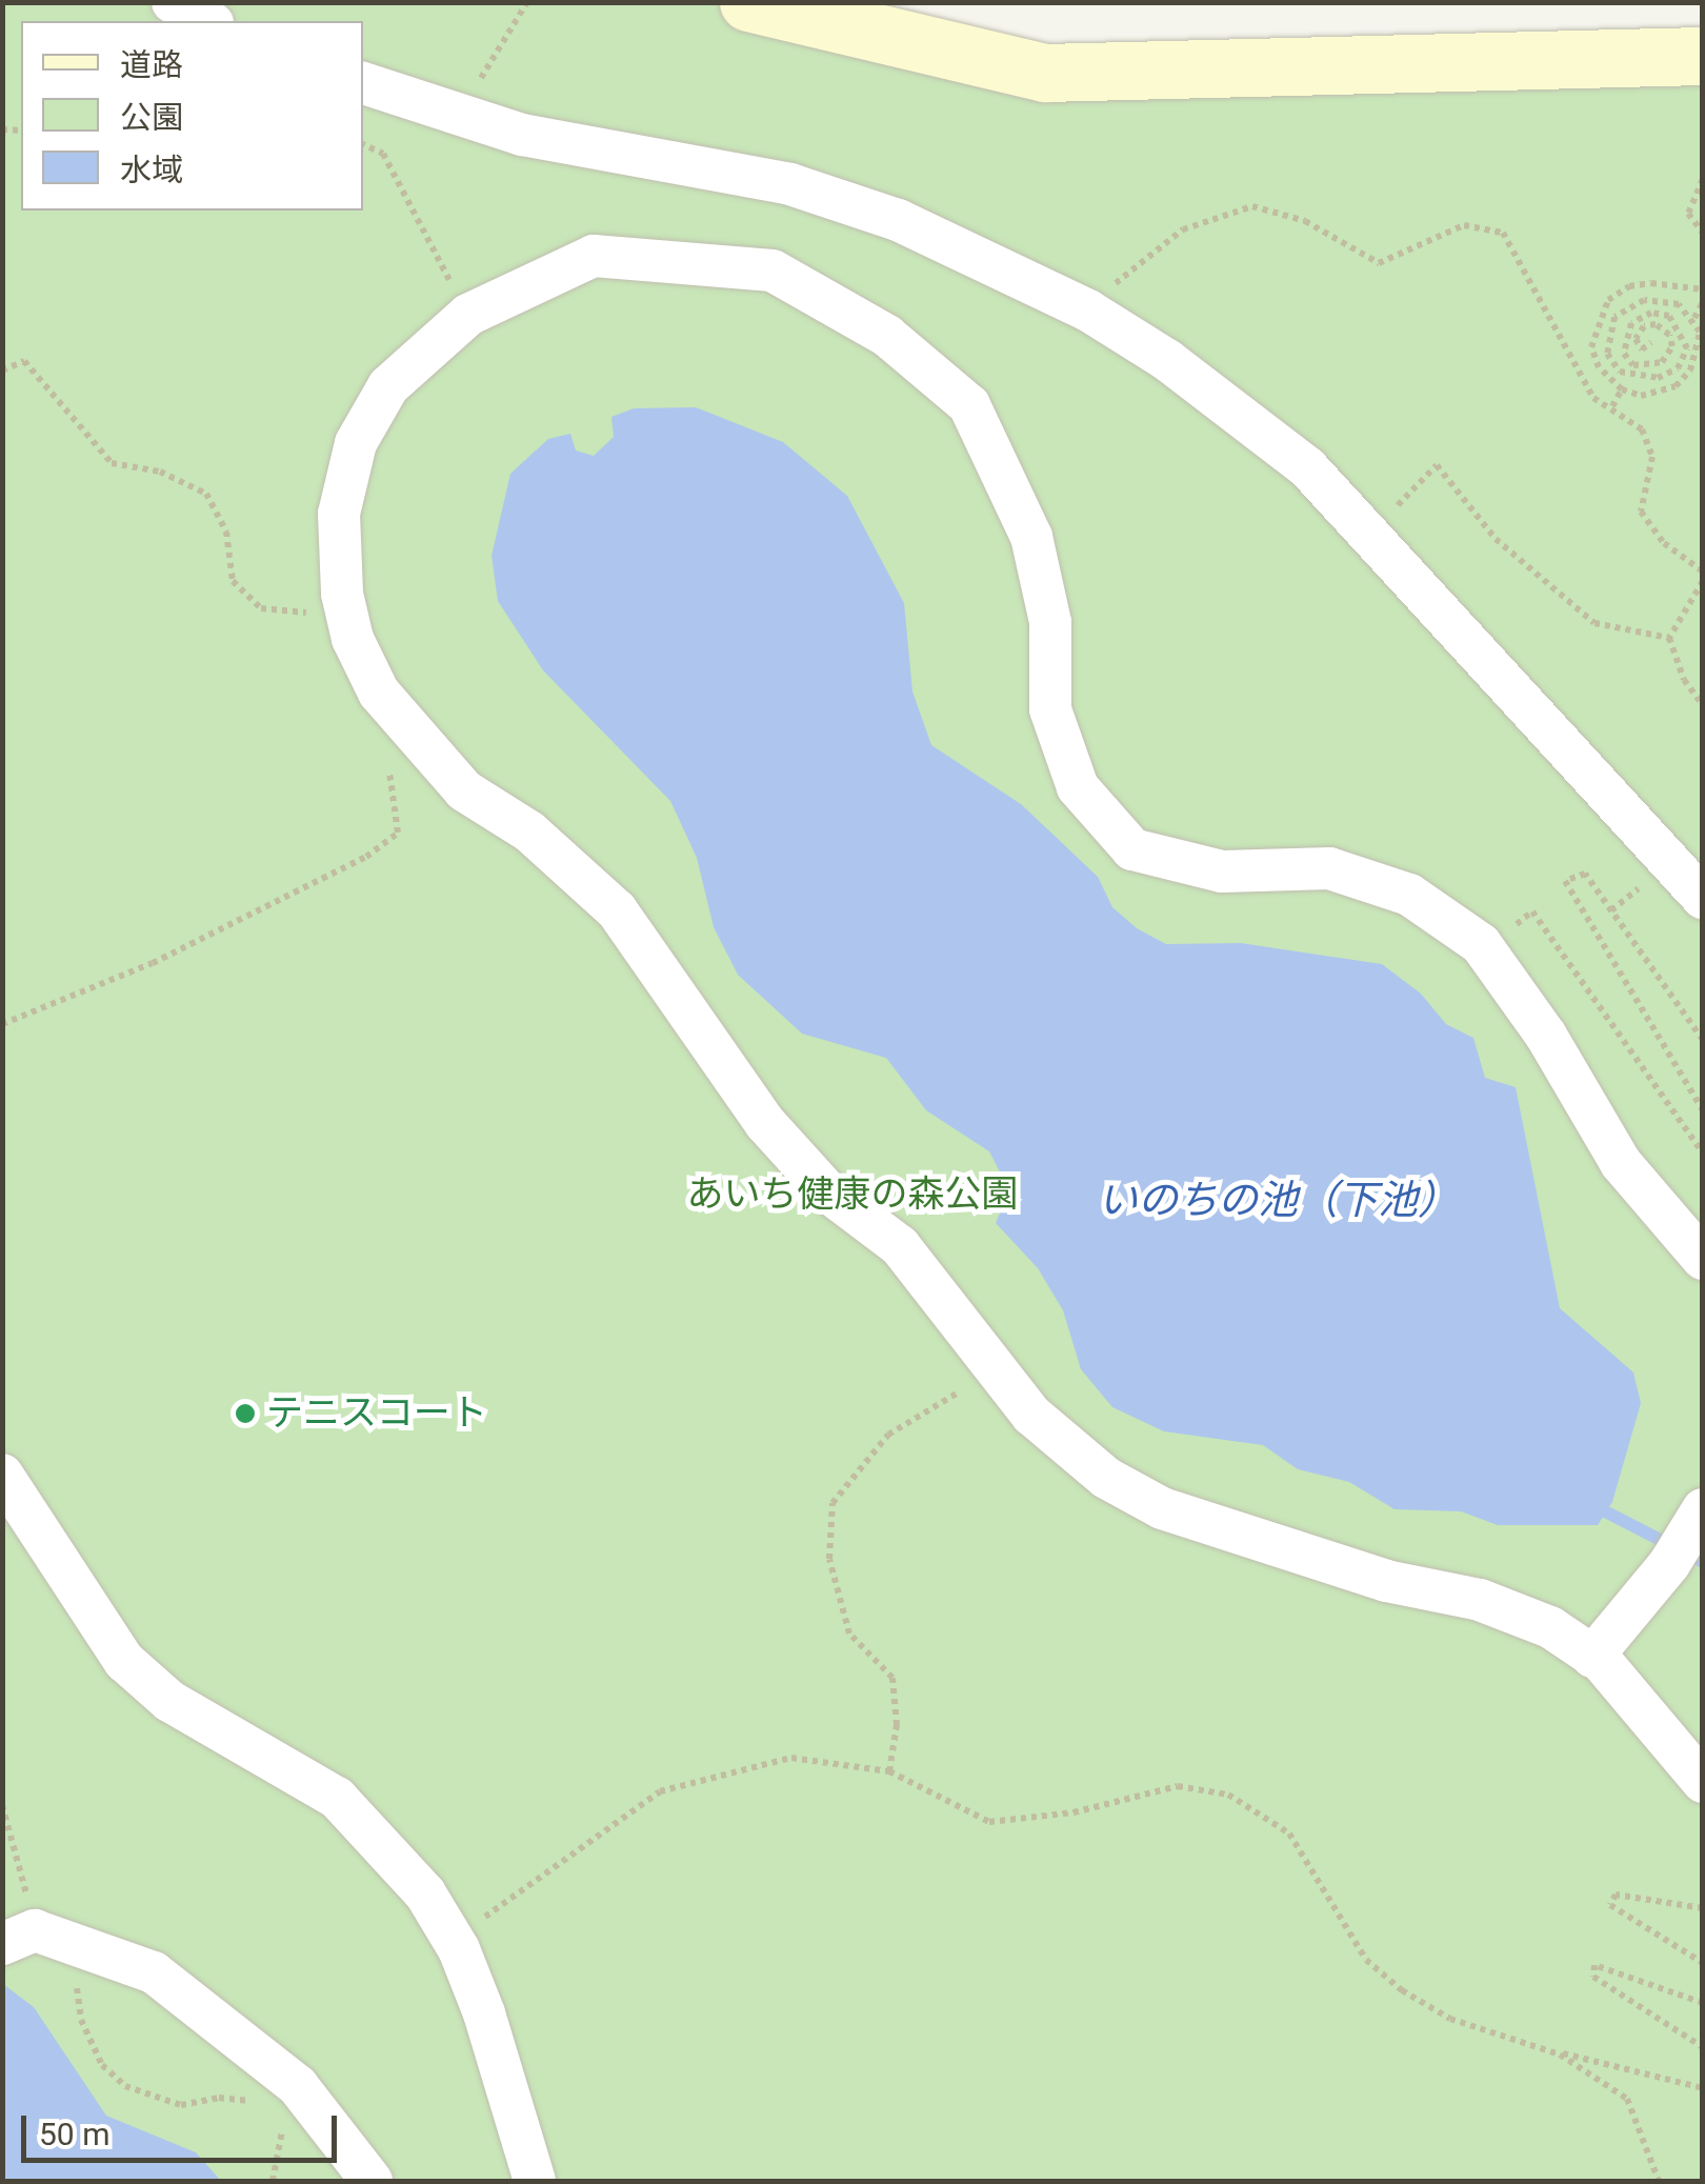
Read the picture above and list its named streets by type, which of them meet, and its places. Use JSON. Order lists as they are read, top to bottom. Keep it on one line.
{"water":["いのちの池（下池）"],"parks":["あいち健康の森公園"],"places":["テニスコート"],"legend":["道路","公園","水域"],"scale_bar":"50 m"}
